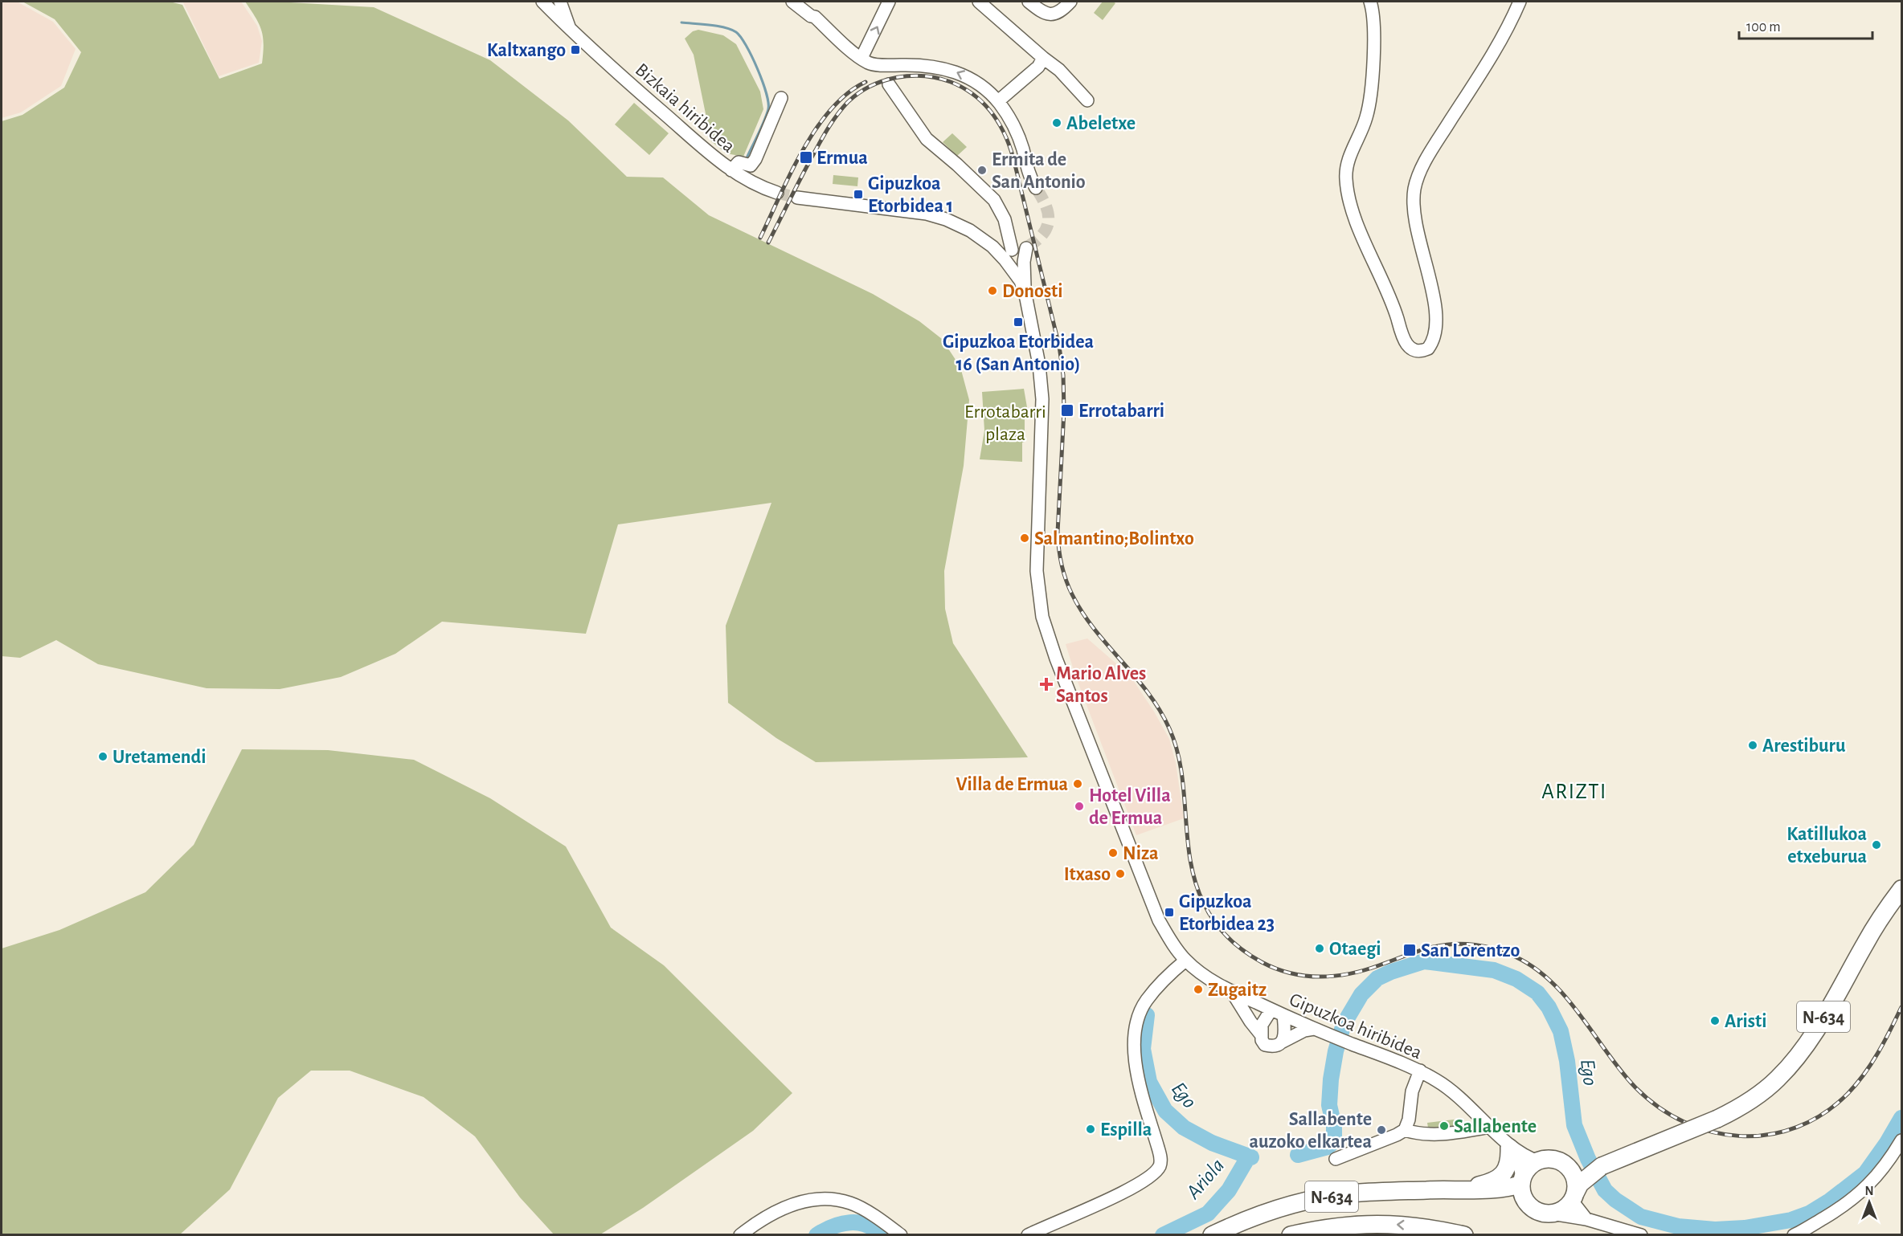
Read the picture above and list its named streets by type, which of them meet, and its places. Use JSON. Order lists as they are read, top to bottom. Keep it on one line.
{"streets":{"highway":["N-634"],"street":["Bizkaia hiribidea","Gipuzkoa hiribidea"]},"districts":["ARIZTI"],"water":["Ego","Ariola"],"parks":["Errotabarri plaza"],"places":{"transit":["Kaltxango","Ermua","Gipuzkoa Etorbidea 1","Gipuzkoa Etorbidea 16 (San Antonio)","Errotabarri","Gipuzkoa Etorbidea 23","San Lorentzo"],"other":["Abeletxe","Ermita de San Antonio","Donosti","Salmantino;Bolintxo","Arestiburu","Uretamendi","Villa de Ermua","Hotel Villa de Ermua","Katillukoa etxeburua","Niza","Itxaso","Otaegi","Zugaitz","Aristi","Sallabente","Espilla","Sallabente auzoko elkartea"],"health":["Mario Alves Santos"]},"scale_bar":"100 m","north":"top"}
